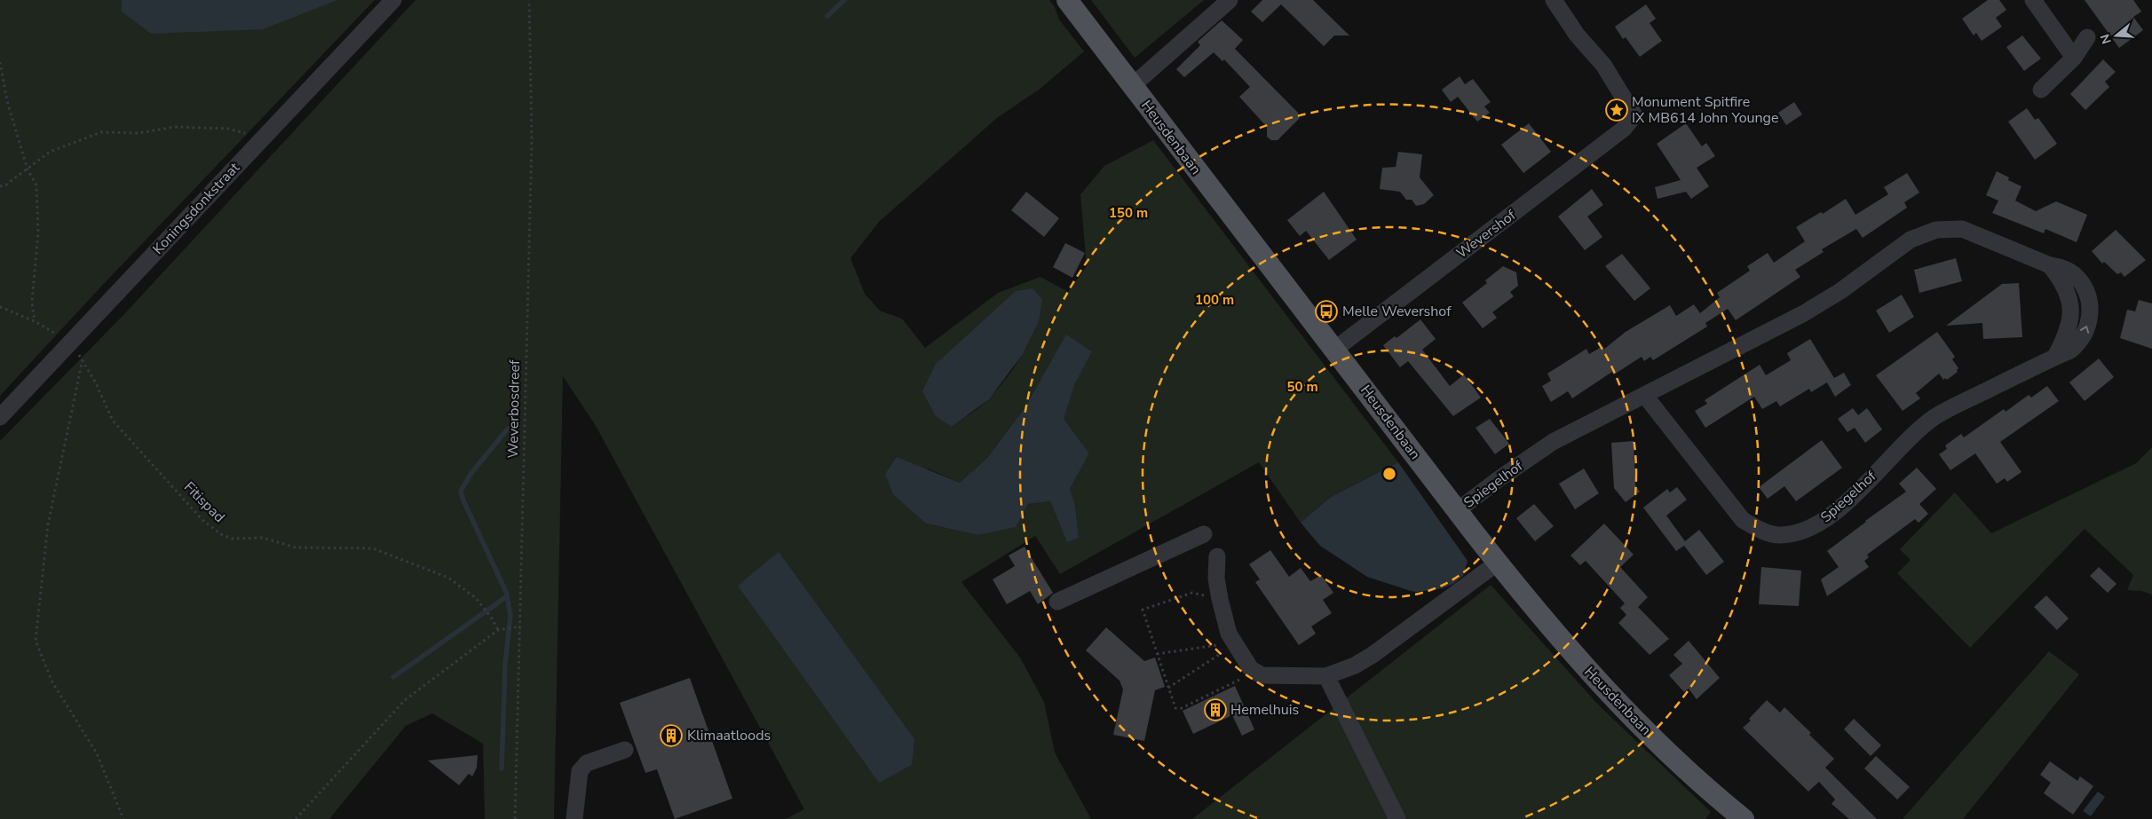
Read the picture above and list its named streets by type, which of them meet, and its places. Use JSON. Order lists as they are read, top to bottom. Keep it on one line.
{"streets":{"main road":["Heusdenbaan"],"street":["Koningsdonkstraat","Wevershof","Spiegelhof"],"path":["Weverbosdreef","Fitispad"]},"crossings":[["Heusdenbaan","Wevershof"],["Heusdenbaan","Spiegelhof"],["Koningsdonkstraat","Fitispad"]],"places":{"place":["Monument Spitfire IX MB614 John Younge"],"bus stop":["Melle Wevershof"],"building":["Hemelhuis","Klimaatloods"]},"north":"left","rings":["150 m","100 m","50 m"]}
